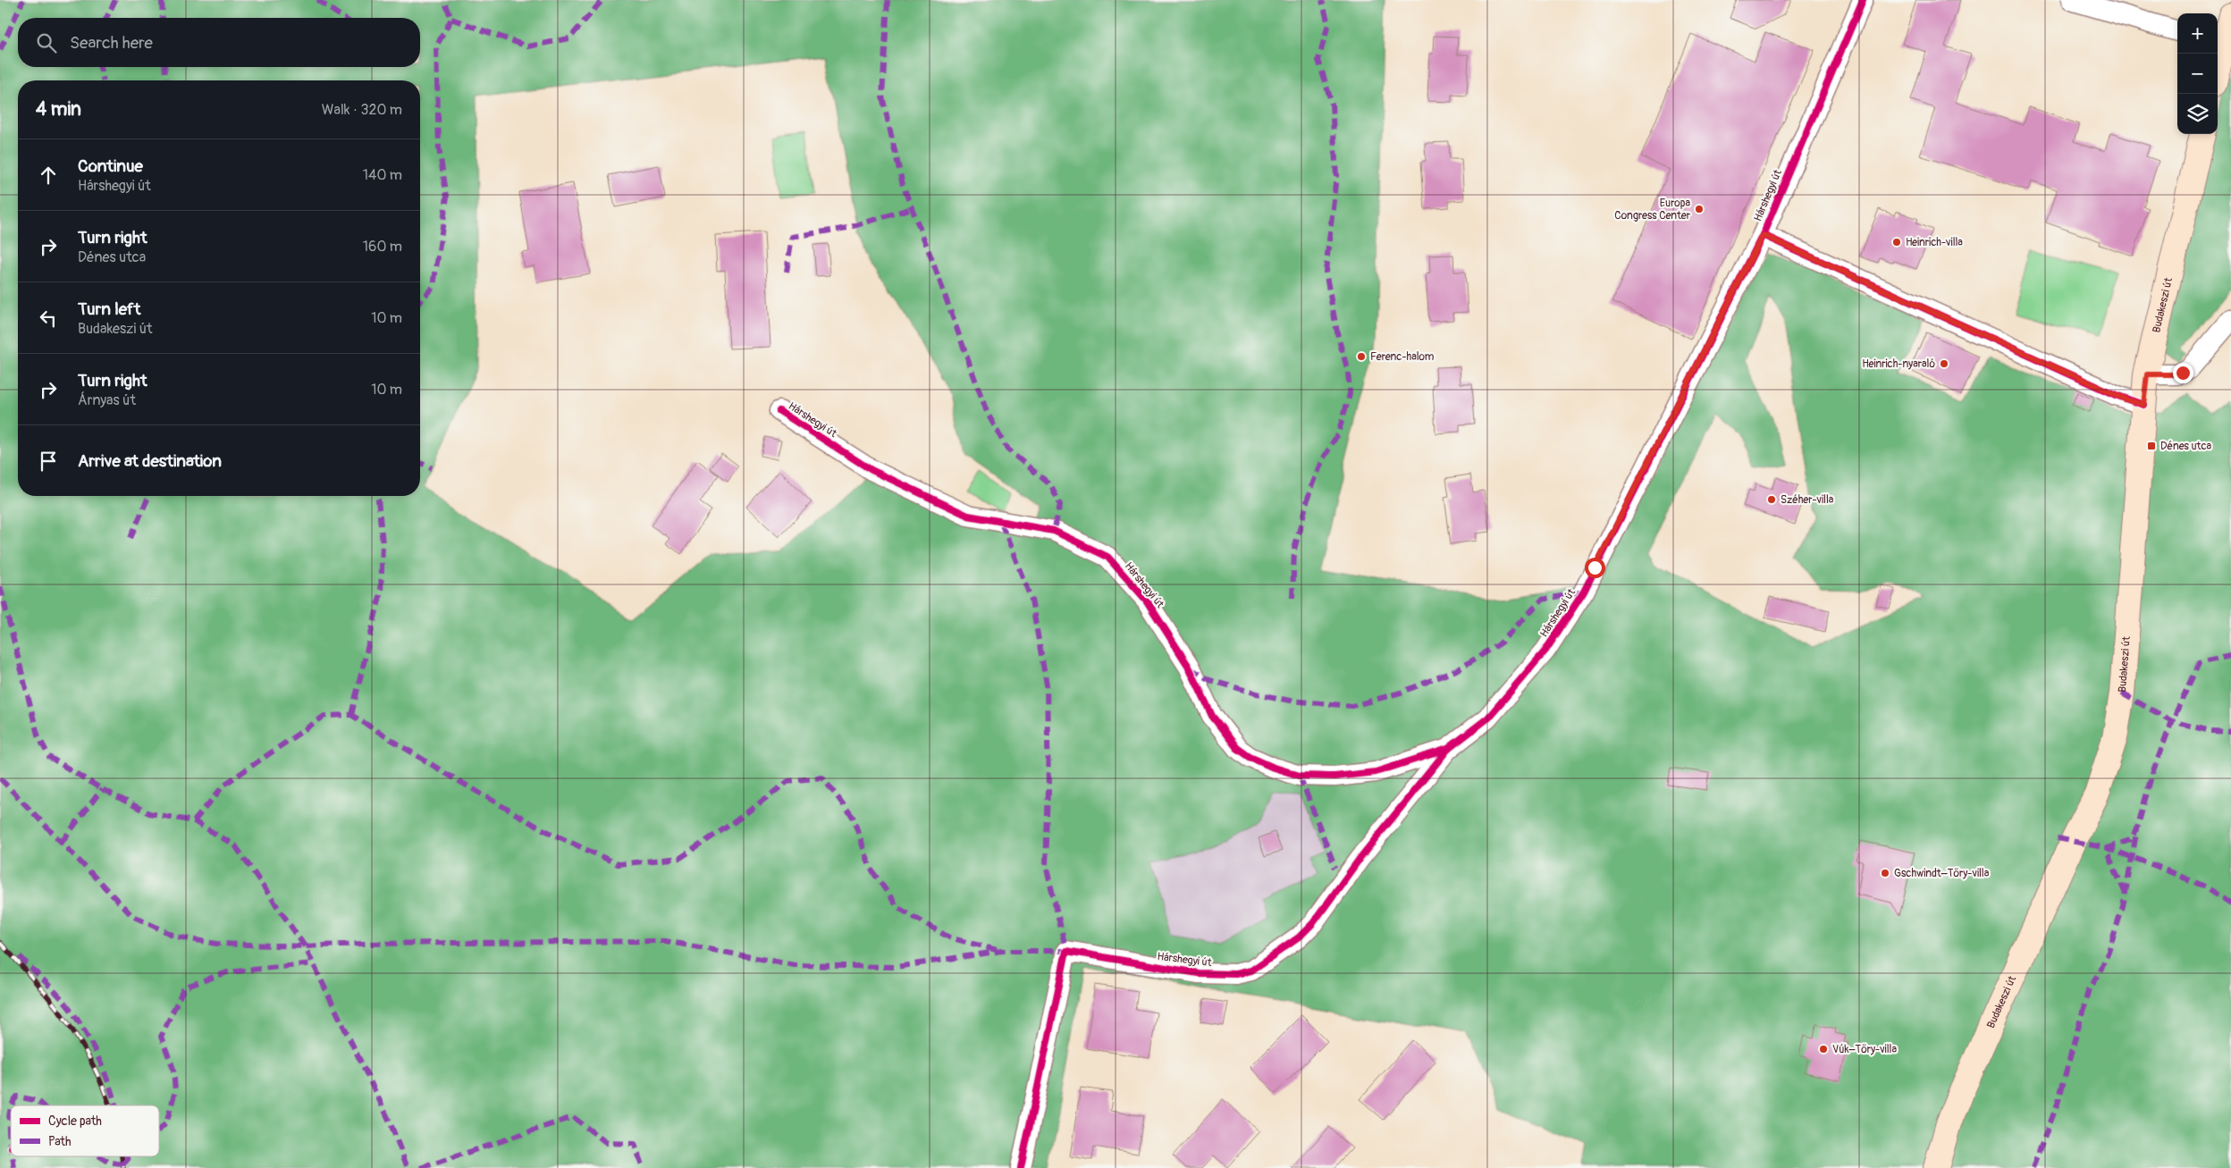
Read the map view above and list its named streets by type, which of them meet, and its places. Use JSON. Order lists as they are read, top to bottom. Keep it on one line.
{"streets":{"main road":["Budakeszi út"],"street":["Hárshegyi út"]},"places":{"other":["Europa Congress Center","Heinrich-villa","Ferenc-halom","Heinrich-nyaraló","Széher-villa","Gschwindt–Tőry-villa","Vúk–Tőry-villa"],"transit":["Dénes utca"]},"legend":["Cycle path","Path"],"page":{"map_buttons":["+","−"],"search":"Search here","heading":["4 min","Walk · 320 m"],"list":[["Continue","Hárshegyi út","140 m"],["Turn right","Dénes utca","160 m"],["Turn left","Budakeszi út","10 m"],["Turn right","Árnyas út","10 m"],"Arrive at destination"]}}
